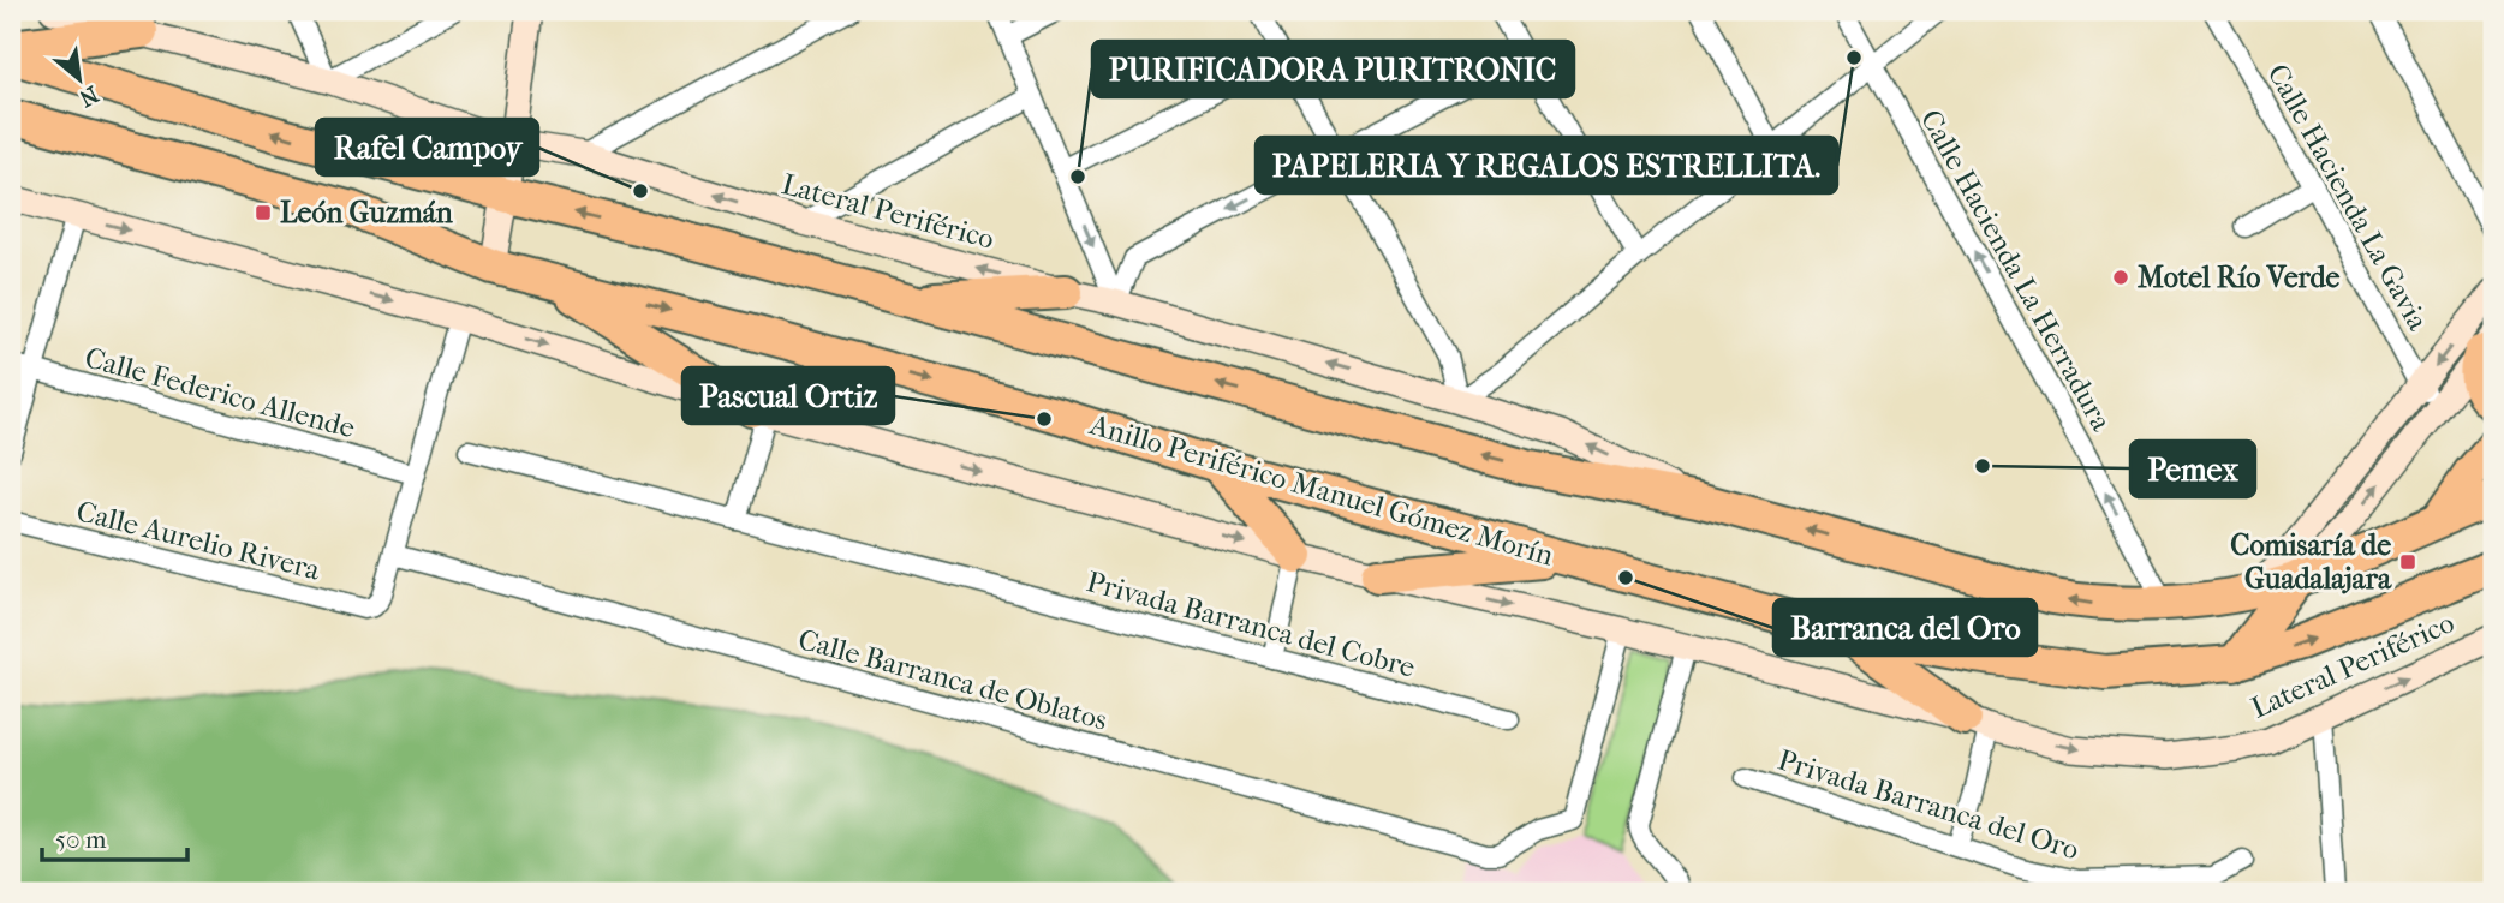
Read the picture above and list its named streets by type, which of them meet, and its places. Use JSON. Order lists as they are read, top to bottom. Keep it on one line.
{"streets":{"highway":["Anillo Periférico Manuel Gómez Morín"],"street":["Calle Hacienda La Gavia","Lateral Periférico","Calle Hacienda La Herradura","Calle Federico Allende","Calle Aurelio Rivera","Privada Barranca del Cobre","Calle Barranca de Oblatos","Privada Barranca del Oro"]},"crossings":[["Lateral Periférico","Calle Barranca de Oblatos"],["Calle Aurelio Rivera","Calle Barranca de Oblatos"]],"one_way":["Calle Hacienda La Herradura"],"places":{"other":["PAPELERIA Y REGALOS ESTRELLITA.","PURIFICADORA PURITRONIC","Rafel Campoy","Motel Río Verde","Pascual Ortiz","Pemex","Barranca del Oro"],"transit":["León Guzmán","Comisaría de Guadalajara"]},"scale_bar":"50 m","north":"bottom right"}
